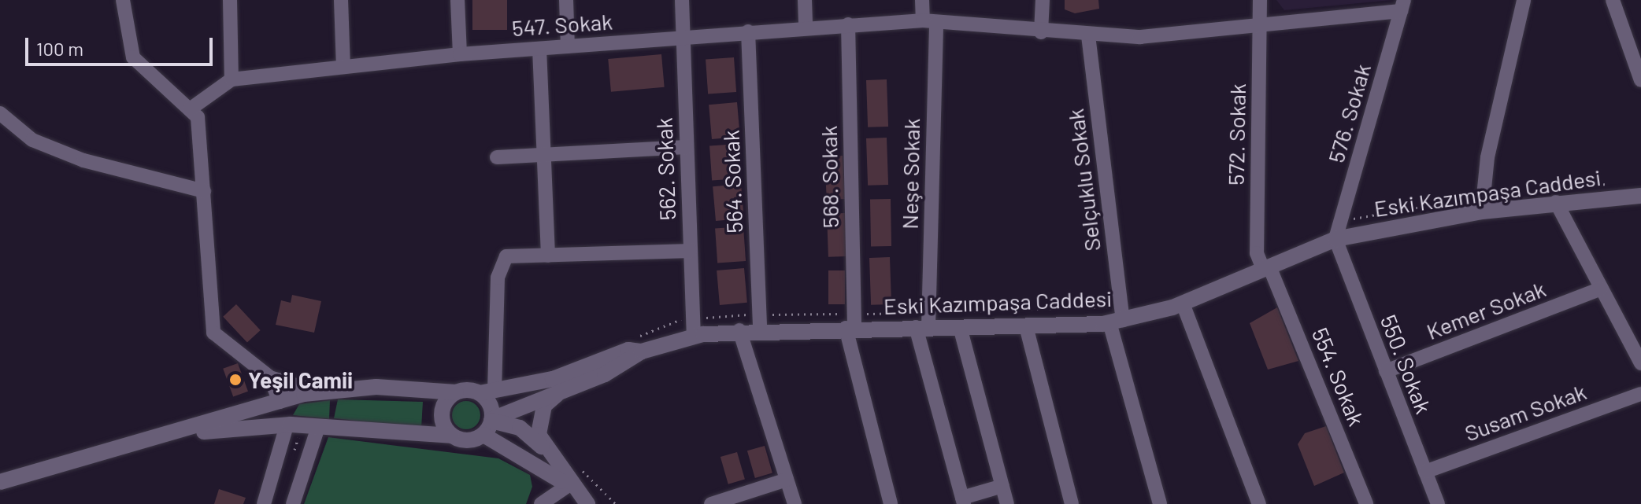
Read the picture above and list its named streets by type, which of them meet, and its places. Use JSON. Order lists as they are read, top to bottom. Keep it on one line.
{"streets":{"street":["547. Sokak","576. Sokak","572. Sokak","562. Sokak","Neşe Sokak","568. Sokak","Selçuklu Sokak","564. Sokak","Eski Kazımpaşa Caddesi","Kemer Sokak","550. Sokak","554. Sokak","Susam Sokak"]},"crossings":[["547. Sokak","576. Sokak"],["547. Sokak","572. Sokak"],["547. Sokak","562. Sokak"],["547. Sokak","Neşe Sokak"],["547. Sokak","568. Sokak"],["547. Sokak","Selçuklu Sokak"],["547. Sokak","564. Sokak"],["576. Sokak","Eski Kazımpaşa Caddesi"],["576. Sokak","550. Sokak"],["572. Sokak","Eski Kazımpaşa Caddesi"],["572. Sokak","554. Sokak"],["562. Sokak","Eski Kazımpaşa Caddesi"],["Neşe Sokak","Eski Kazımpaşa Caddesi"],["568. Sokak","Eski Kazımpaşa Caddesi"],["Selçuklu Sokak","Eski Kazımpaşa Caddesi"],["564. Sokak","Eski Kazımpaşa Caddesi"],["Eski Kazımpaşa Caddesi","550. Sokak"],["Eski Kazımpaşa Caddesi","554. Sokak"],["Kemer Sokak","550. Sokak"],["550. Sokak","Susam Sokak"]],"places":["Yeşil Camii"],"scale_bar":"100 m"}
